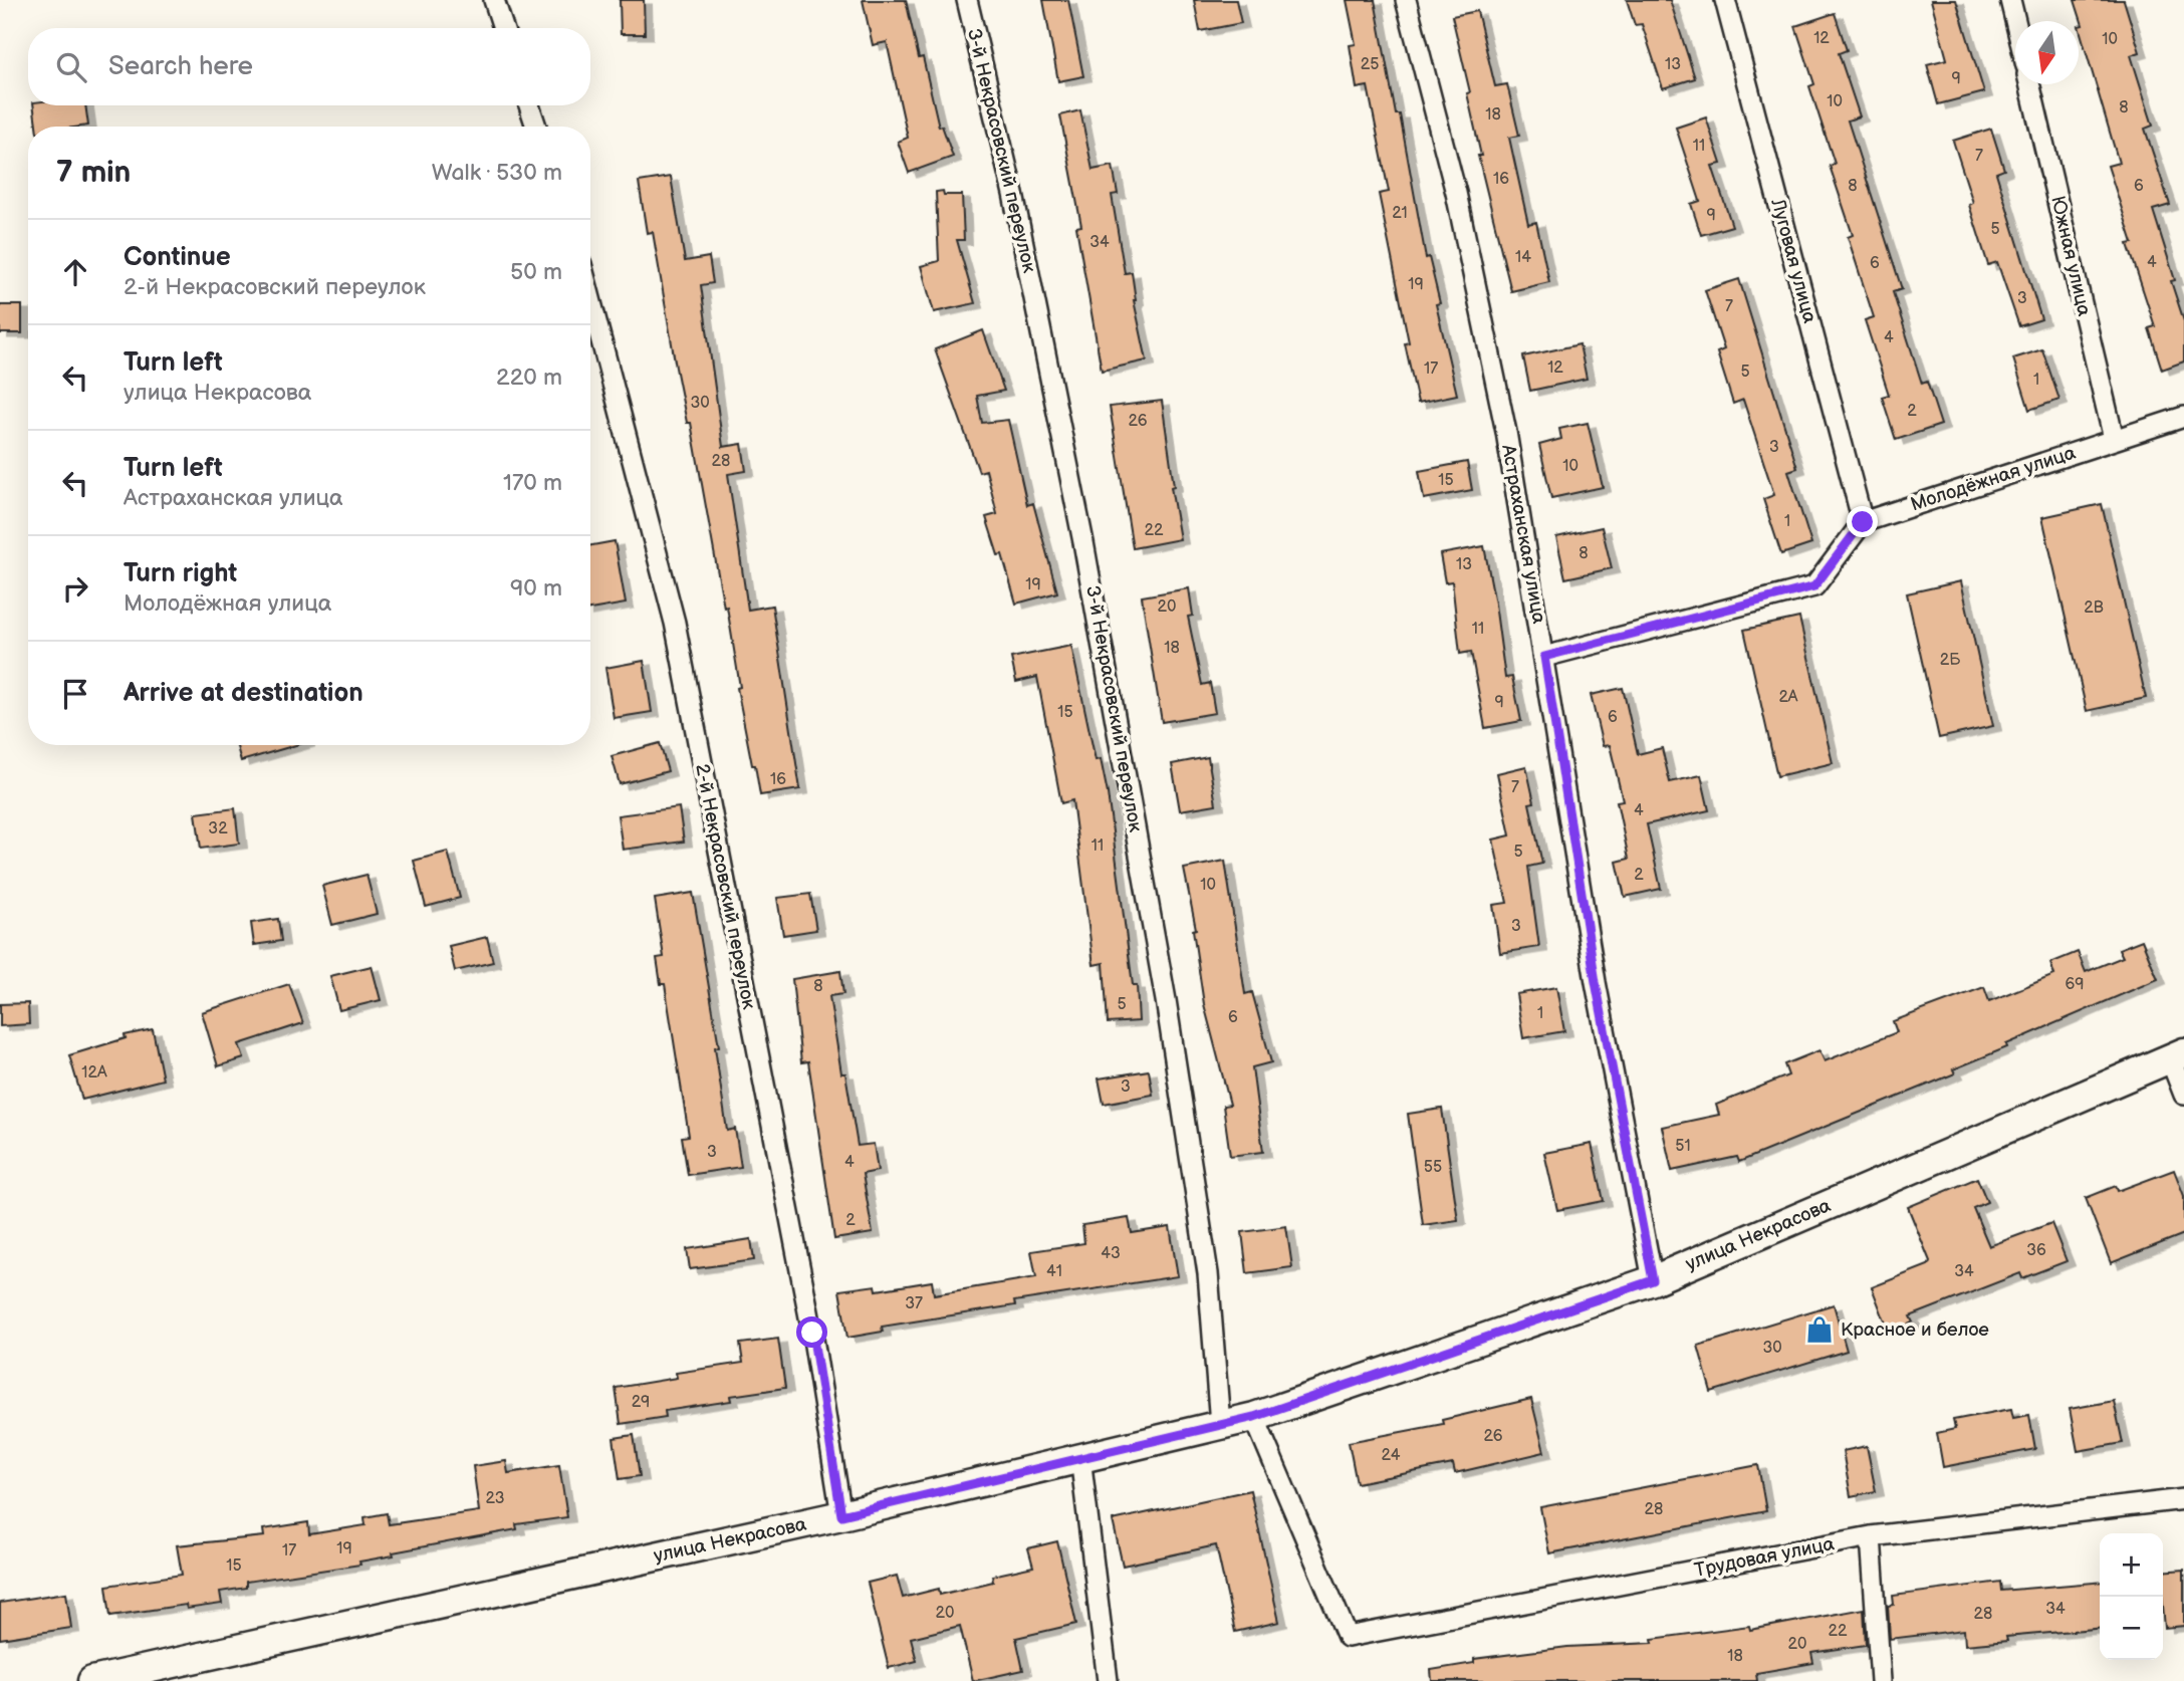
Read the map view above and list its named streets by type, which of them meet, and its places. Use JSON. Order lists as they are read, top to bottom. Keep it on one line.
{"streets":{"street":["3-й Некрасовский переулок","Южная улица","Луговая улица","Молодёжная улица","Астраханская улица","2-й Некрасовский переулок","улица Некрасова","Трудовая улица"]},"crossings":[["3-й Некрасовский переулок","улица Некрасова"],["Южная улица","Молодёжная улица"],["Луговая улица","Молодёжная улица"],["Астраханская улица","улица Некрасова"],["2-й Некрасовский переулок","улица Некрасова"],["улица Некрасова","Трудовая улица"]],"places":{"shop":["Красное и белое"]},"house_numbers":["12","10","25","13","9","10","8","18","11","7","16","8","6","21","9","5","34","14","4","6","19","3","7","4","12","17","5","1","30","2","26","3","28","10","15","1","22","8","13","19","20","2В","11","18","2Б","2А","9","15","6","16","7","4","32","11","5","2","10","3","69","8","5","1","6","12А","3","51","3","4","55","2","36","43","41","34","37","30","29","26","24","23","28","19","17","15","34","20","28","22","20","18"],"north":"bottom","page":{"search":"Search here","heading":["7 min","Walk · 530 m"],"list":[["Continue","2-й Некрасовский переулок","50 m"],["Turn left","улица Некрасова","220 m"],["Turn left","Астраханская улица","170 m"],["Turn right","Молодёжная улица","90 m"],"Arrive at destination"],"map_buttons":["+","−"]}}
